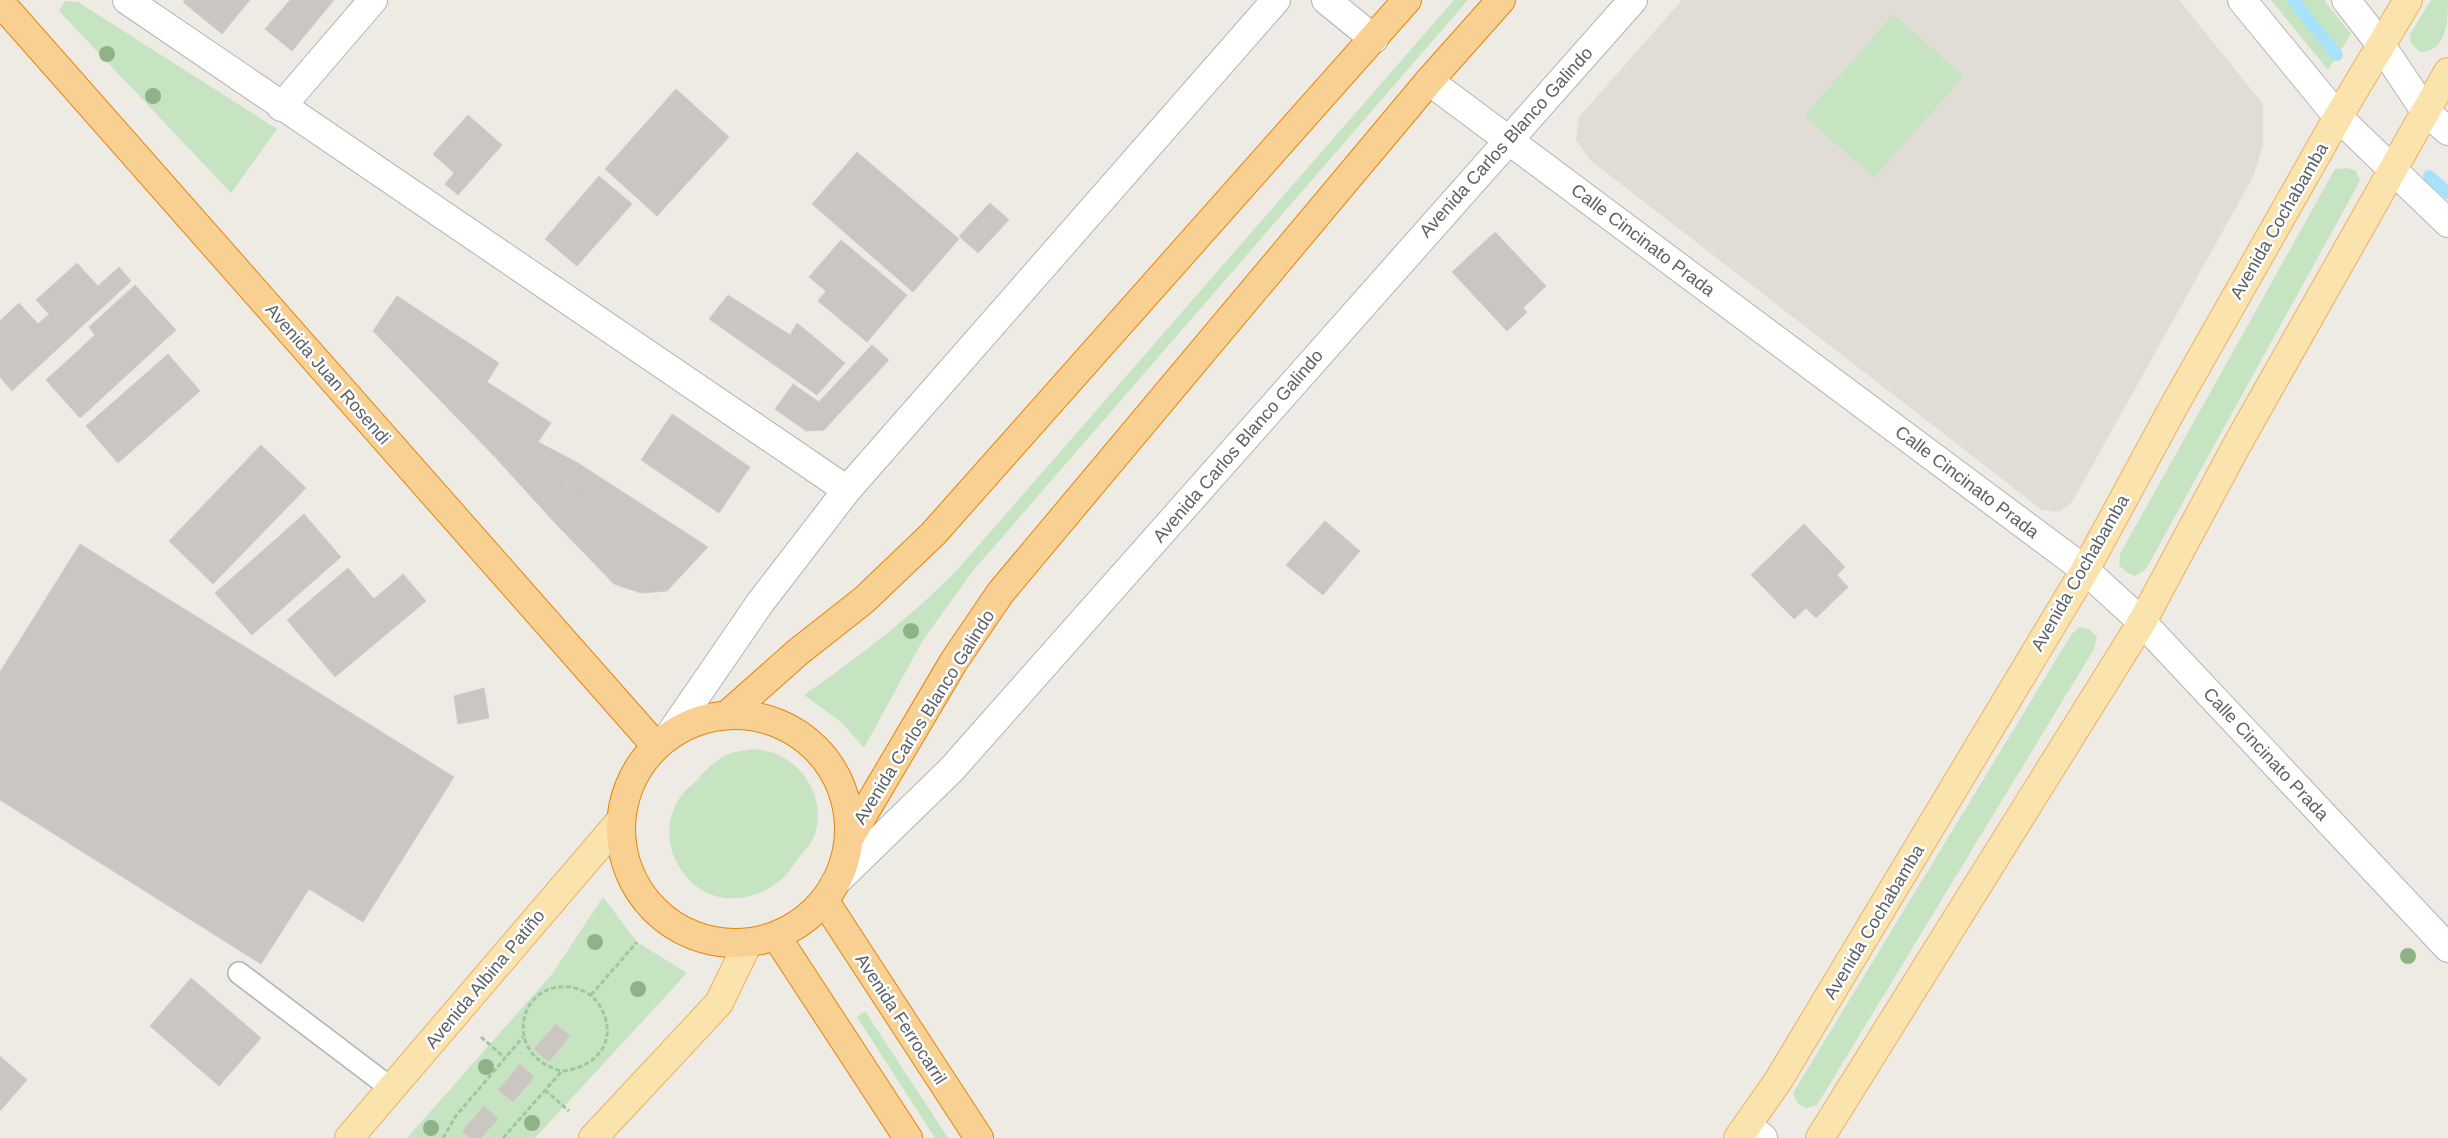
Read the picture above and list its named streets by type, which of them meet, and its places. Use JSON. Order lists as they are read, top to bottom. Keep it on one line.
{"streets":{"highway":["Avenida Carlos Blanco Galindo","Avenida Juan Rosendi","Avenida Ferrocarril"],"main road":["Avenida Cochabamba","Avenida Albina Patiño"],"street":["Calle Cincinato Prada"]},"crossings":[["Avenida Carlos Blanco Galindo","Calle Cincinato Prada"],["Avenida Carlos Blanco Galindo","Avenida Ferrocarril"],["Avenida Cochabamba","Calle Cincinato Prada"]]}
